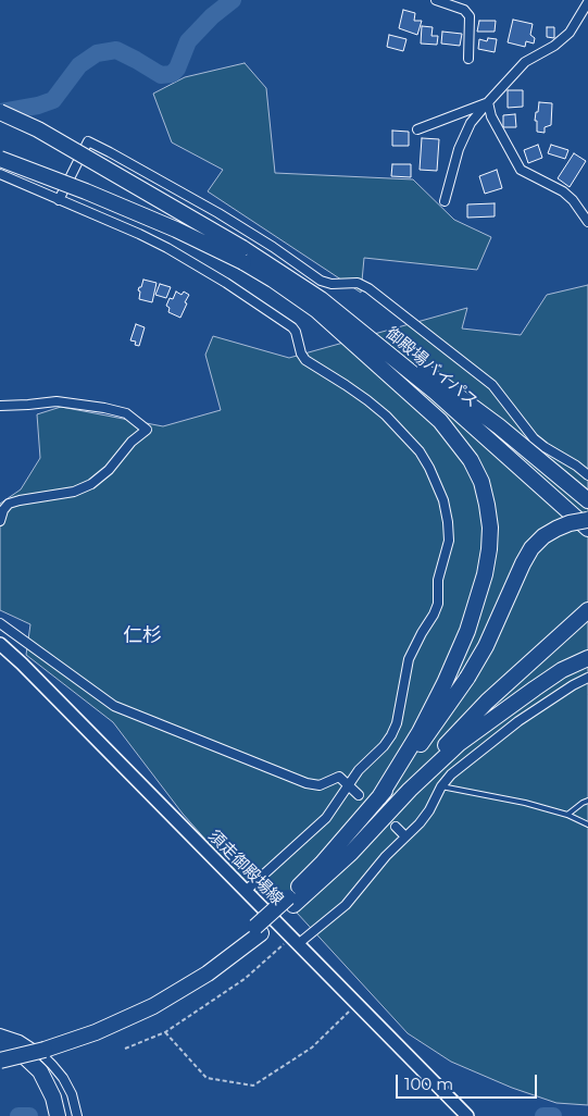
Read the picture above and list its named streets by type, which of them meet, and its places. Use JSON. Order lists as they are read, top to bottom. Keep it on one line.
{"streets":{"highway":["御殿場バイパス"],"main road":["須走御殿場線"]},"districts":["仁杉"],"scale_bar":"100 m"}
